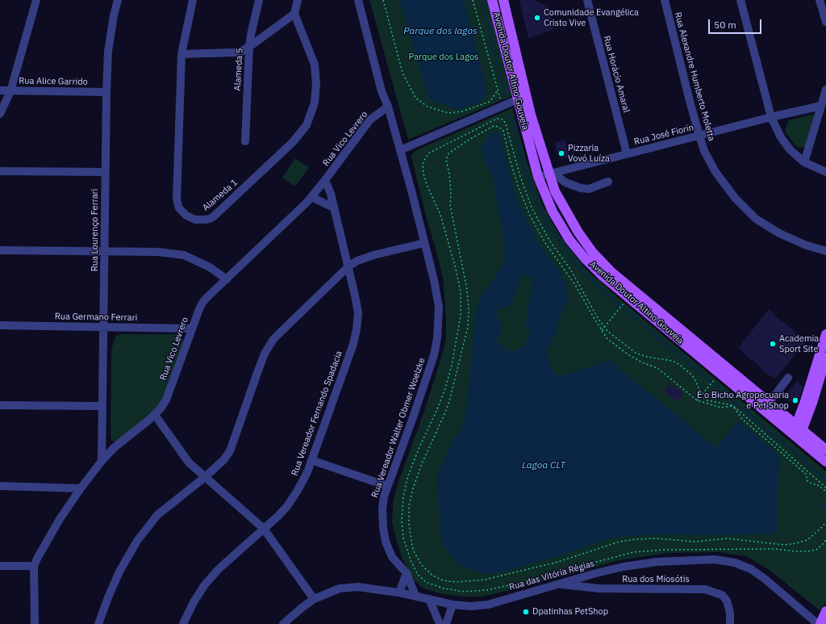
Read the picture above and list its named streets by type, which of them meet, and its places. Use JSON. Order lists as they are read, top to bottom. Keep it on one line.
{"streets":{"main road":["Avenida Doutor Altino Gouveia"],"street":["Alameda 5","Rua Horácio Amaral","Rua Alexandre Humberto Moletta","Rua Alice Garrido","Rua José Fiorin","Rua Vico Levrero","Alameda 1","Rua Lourenço Ferrari","Rua Germano Ferrari","Rua Vereador Fernando Spadacia","Rua Vereador Walter Obmer Woelzke","Rua das Vitória Régias","Rua dos Miosótis"]},"crossings":[["Avenida Doutor Altino Gouveia","Rua José Fiorin"],["Rua Horácio Amaral","Rua José Fiorin"],["Rua Alexandre Humberto Moletta","Rua José Fiorin"],["Rua Alice Garrido","Rua Lourenço Ferrari"],["Rua Vico Levrero","Rua Lourenço Ferrari"],["Rua Vico Levrero","Rua Germano Ferrari"],["Rua Vico Levrero","Rua Vereador Fernando Spadacia"],["Rua Vico Levrero","Rua Vereador Walter Obmer Woelzke"],["Rua Lourenço Ferrari","Rua Germano Ferrari"],["Rua Vereador Walter Obmer Woelzke","Rua das Vitória Régias"],["Rua das Vitória Régias","Rua dos Miosótis"]],"water":["Parque dos lagos","Lagoa CLT"],"parks":["Parque dos Lagos"],"places":["Comunidade Evangélica Cristo Vive","Pizzaria Vovó Luíza","Academia Sport Site","É o Bicho Agropecuaria e Pet Shop","Dpatinhas PetShop"],"scale_bar":"50 m"}
